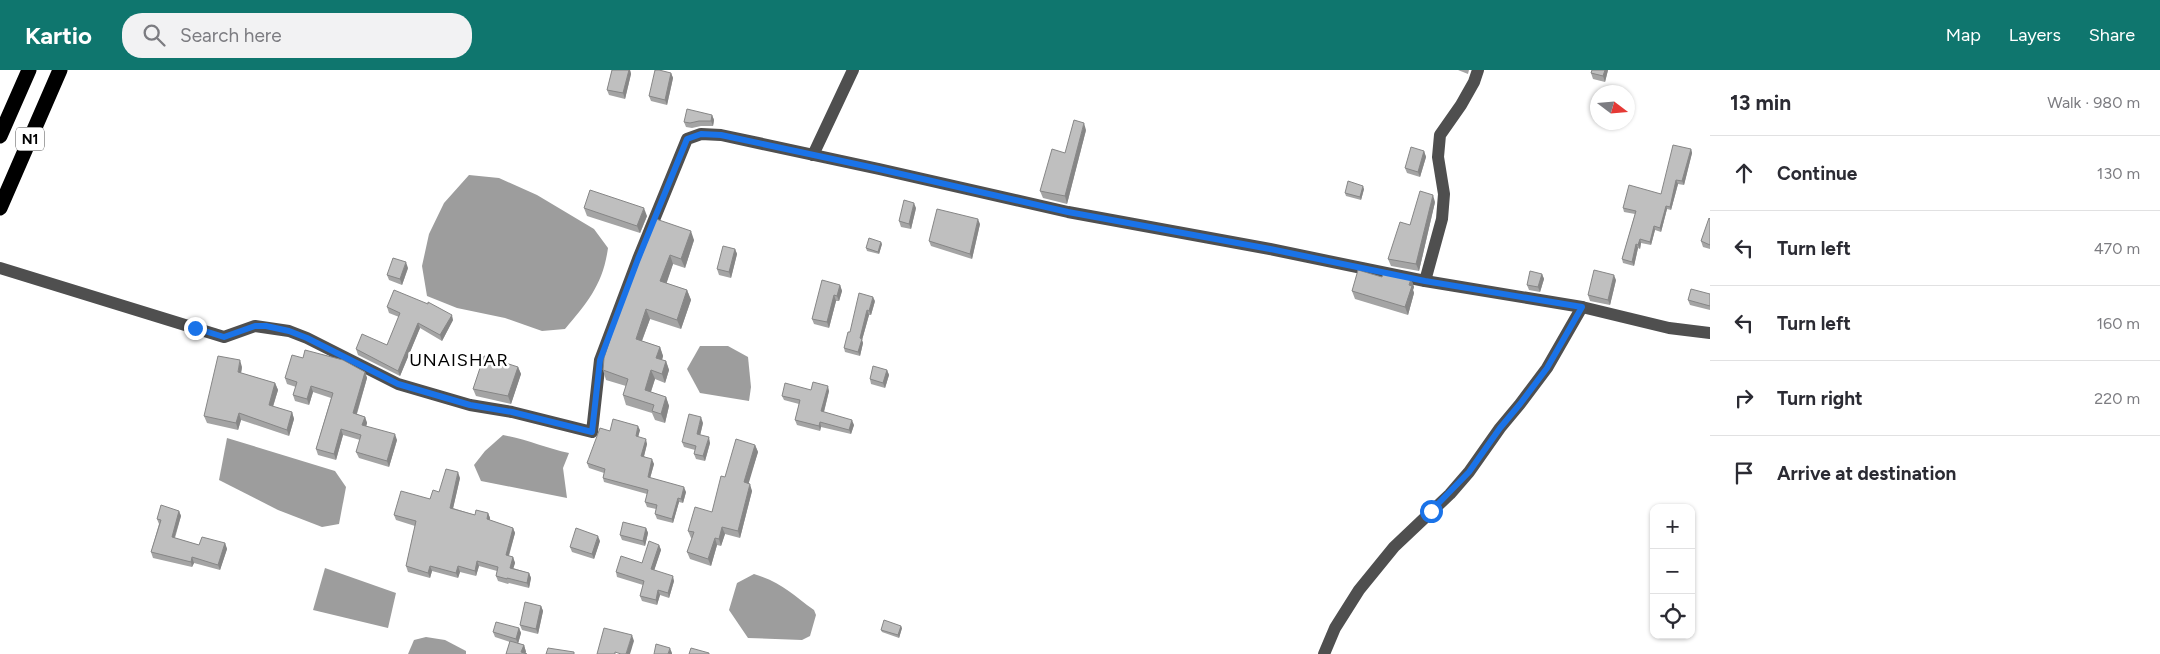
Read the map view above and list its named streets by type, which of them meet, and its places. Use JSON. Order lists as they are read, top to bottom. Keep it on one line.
{"streets":{"highway":["N1"]},"districts":["UNAISHAR"],"north":"right","page":{"header":"Kartio","search":"Search here","nav":["Map","Layers","Share"],"heading":["13 min","Walk · 980 m"],"list":[["Continue","130 m"],["Turn left","470 m"],["Turn left","160 m"],["Turn right","220 m"],"Arrive at destination"],"map_buttons":["+","−"]}}
